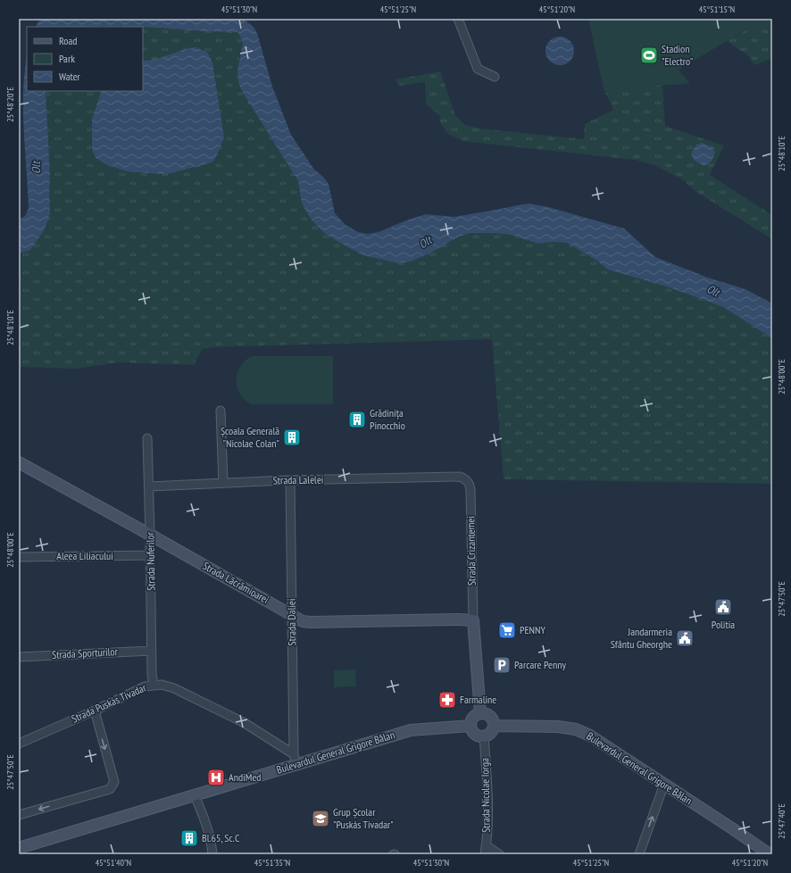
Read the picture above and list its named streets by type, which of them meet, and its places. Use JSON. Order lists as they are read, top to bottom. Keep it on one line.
{"streets":{"main road":["Strada Lăcrămioarei","Bulevardul General Grigore Bălan"],"street":["Strada Lalelei","Strada Crizantemei","Aleea Liliacului","Strada Nuferilor","Strada Daliei","Strada Sporturilor","Strada Puskás Tivadar","Strada Nicolae Iorga"]},"crossings":[["Strada Lalelei","Strada Crizantemei"],["Strada Lalelei","Strada Nuferilor"],["Strada Lalelei","Strada Daliei"],["Strada Crizantemei","Strada Lăcrămioarei"],["Aleea Liliacului","Strada Nuferilor"],["Strada Nuferilor","Strada Lăcrămioarei"],["Strada Nuferilor","Strada Sporturilor"],["Strada Nuferilor","Strada Puskás Tivadar"],["Strada Lăcrămioarei","Strada Daliei"],["Strada Daliei","Strada Puskás Tivadar"],["Strada Daliei","Bulevardul General Grigore Bălan"],["Strada Puskás Tivadar","Bulevardul General Grigore Bălan"],["Bulevardul General Grigore Bălan","Strada Nicolae Iorga"]],"water":["Olt"],"places":{"sports":["Stadion \"Electro\""],"building":["Grădinița Pinocchio","Școala Generală \"Nicolae Colan\"","Bl.65, Sc.C"],"public building":["Politia","Jandarmeria Sfântu Gheorghe"],"supermarket":["PENNY"],"parking":["Parcare Penny"],"pharmacy":["Farmaline"],"hospital":["AndiMed"],"school or university":["Grup Școlar \"Puskás Tivadar\""]},"legend":["Road","Park","Water"],"coordinates":["45°51'30\"N","45°51'25\"N","45°51'20\"N","45°51'15\"N","25°48'20\"E","25°48'10\"E","25°48'00\"E","25°47'50\"E","25°47'40\"E","45°51'40\"N","45°51'35\"N"]}
